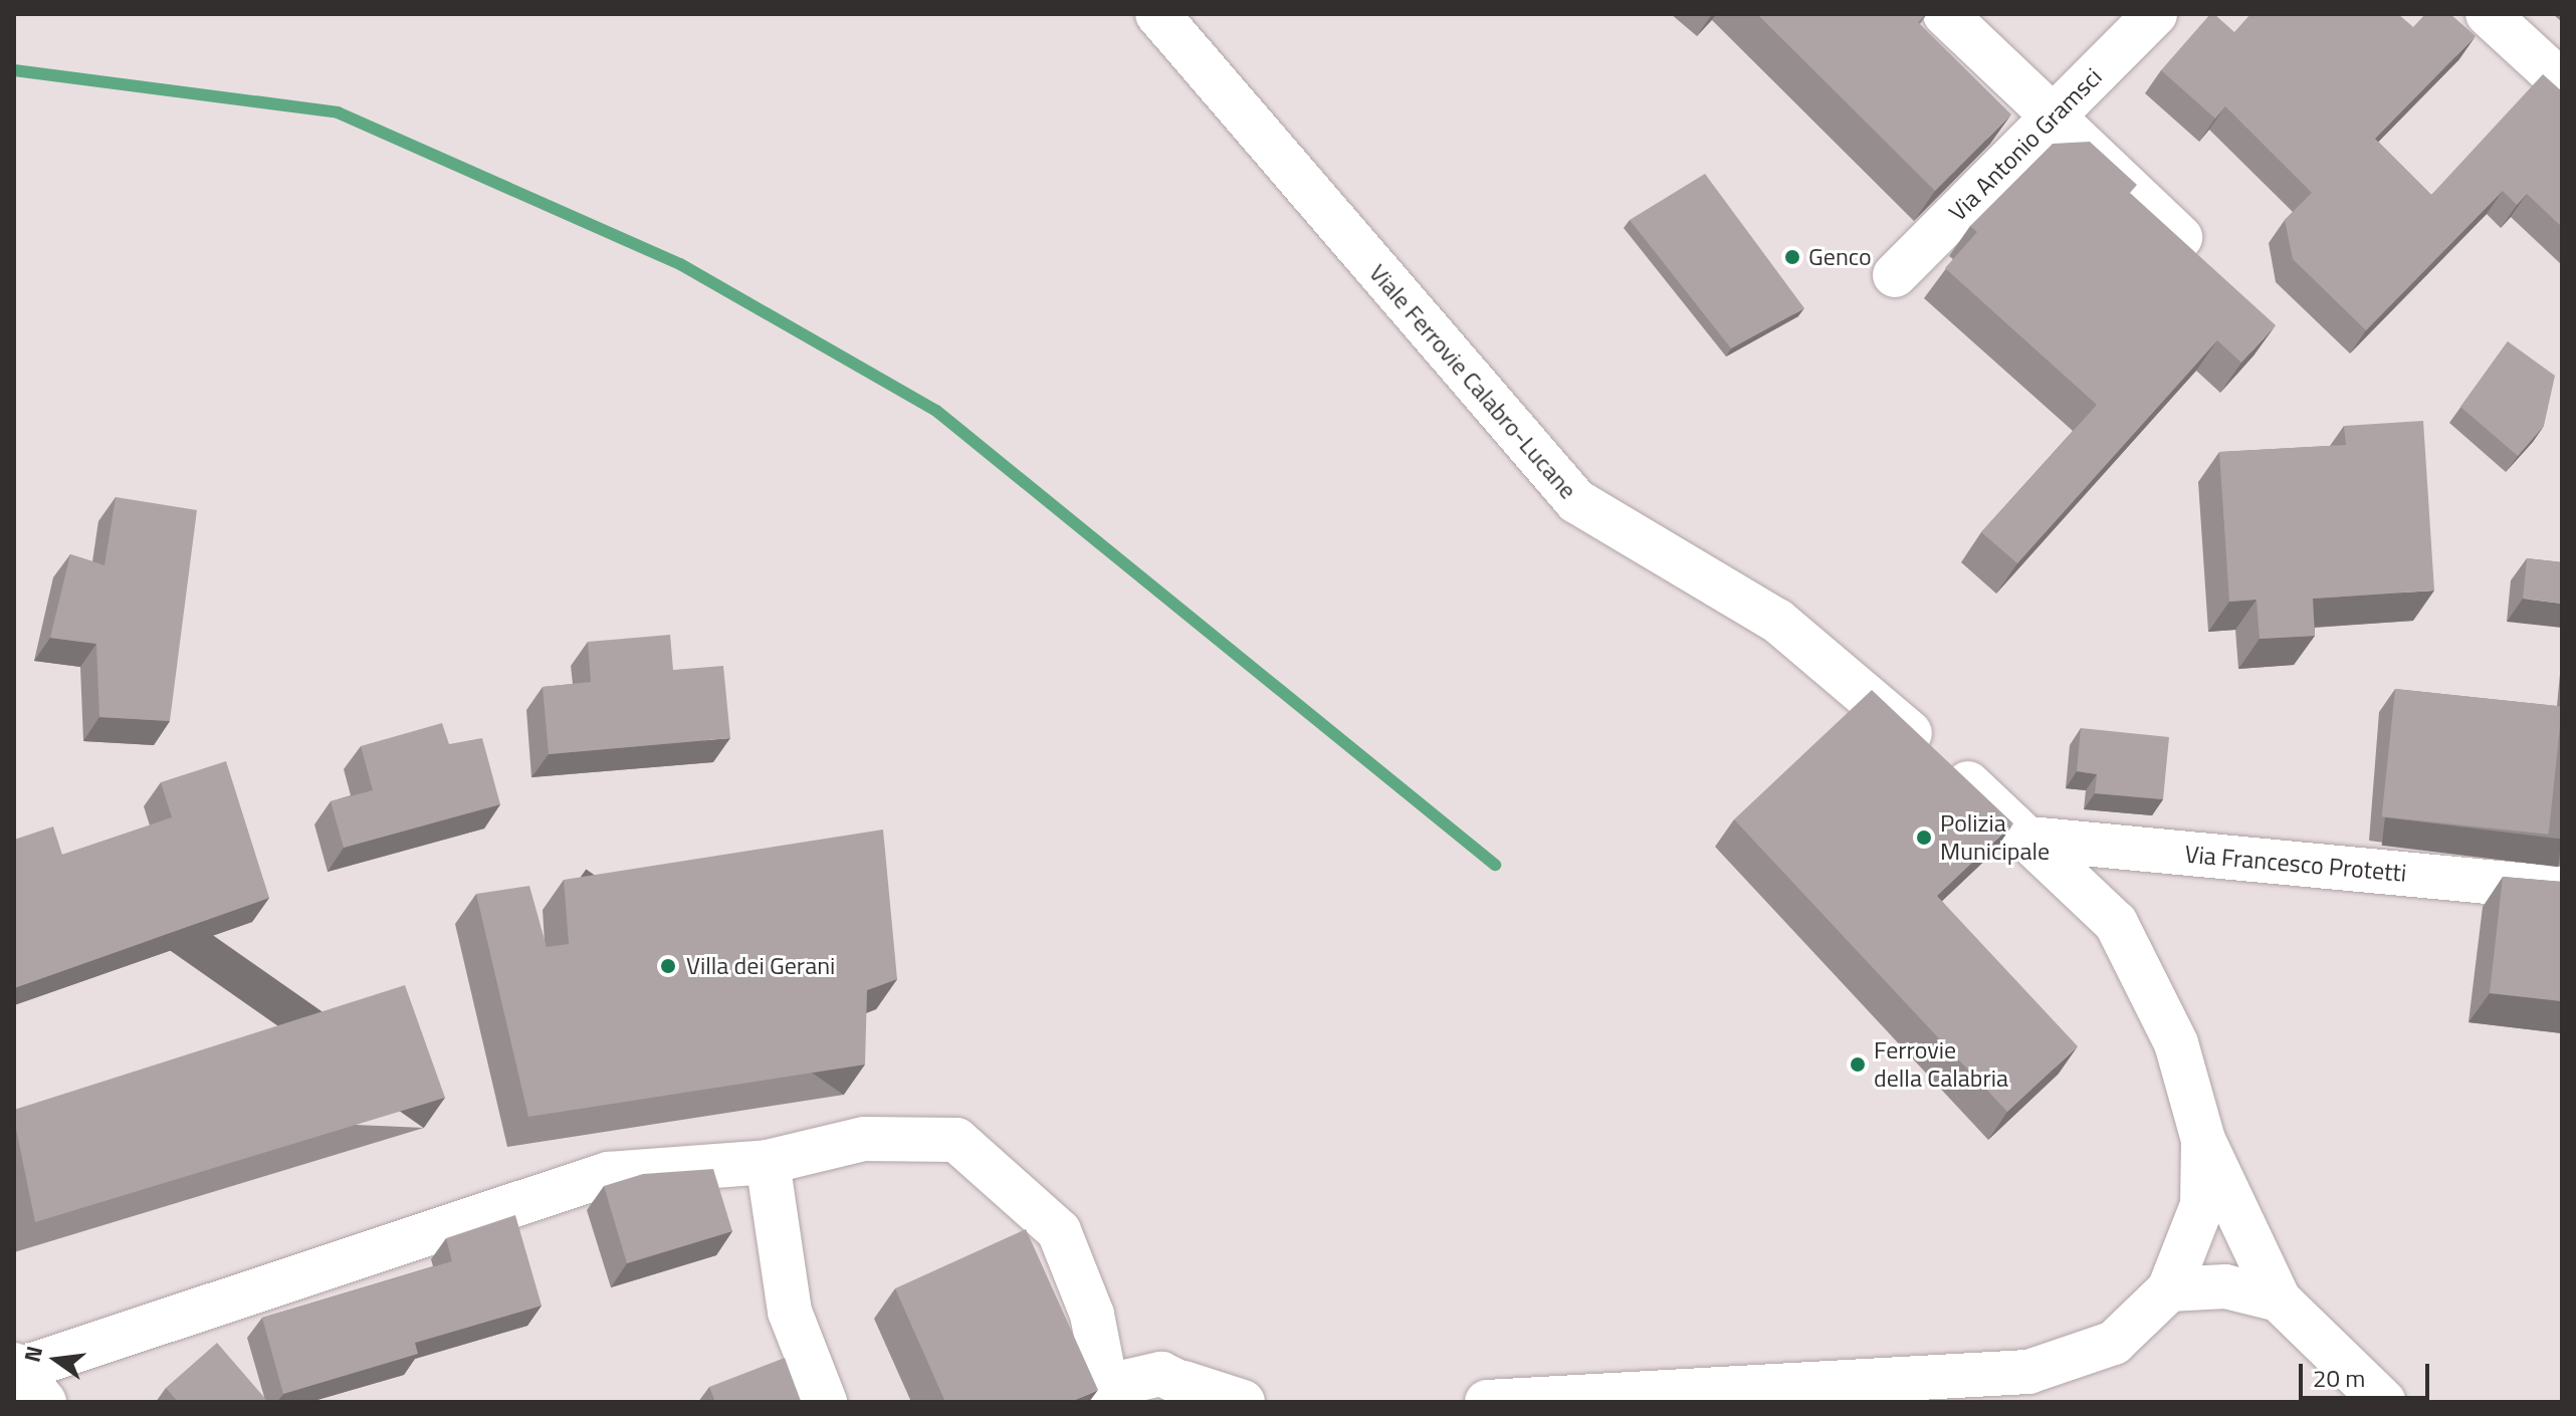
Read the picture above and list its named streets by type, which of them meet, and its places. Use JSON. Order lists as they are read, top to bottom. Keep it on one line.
{"streets":{"street":["Via Antonio Gramsci","Viale Ferrovie Calabro-Lucane","Via Francesco Protetti"]},"crossings":[["Viale Ferrovie Calabro-Lucane","Via Francesco Protetti"]],"places":["Genco","Polizia Municipale","Villa dei Gerani","Ferrovie della Calabria"],"scale_bar":"20 m","north":"left"}
